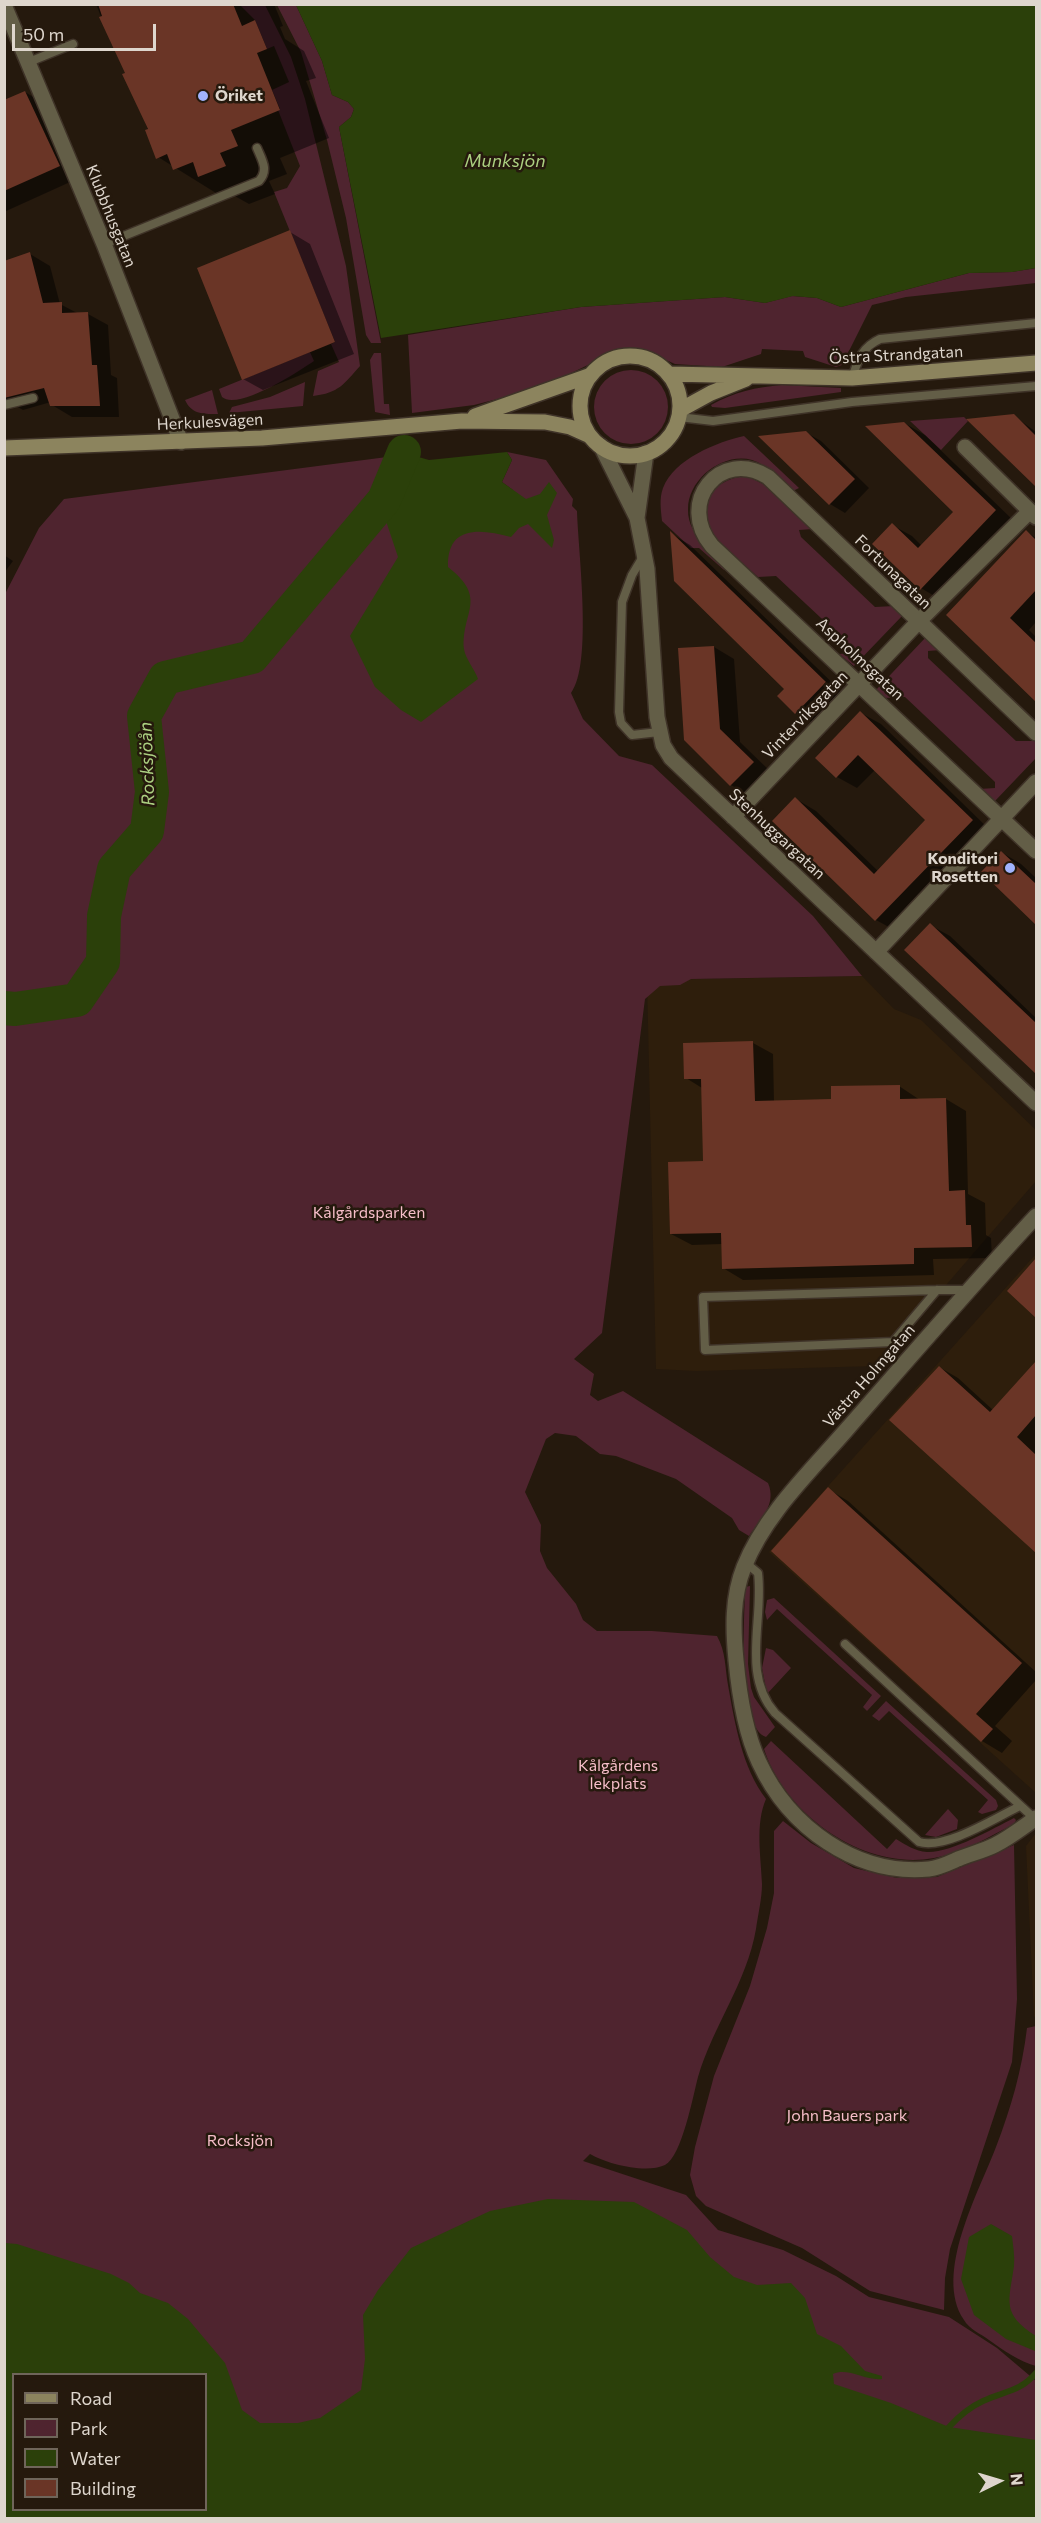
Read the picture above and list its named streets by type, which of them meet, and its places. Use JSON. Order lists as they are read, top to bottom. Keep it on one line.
{"streets":{"main road":["Östra Strandgatan","Herkulesvägen"],"street":["Klubbhusgatan","Fortunagatan","Aspholmsgatan","Vinterviksgatan","Stenhuggargatan","Västra Holmgatan"]},"crossings":[["Klubbhusgatan","Herkulesvägen"],["Östra Strandgatan","Stenhuggargatan"],["Fortunagatan","Aspholmsgatan"],["Fortunagatan","Vinterviksgatan"],["Aspholmsgatan","Vinterviksgatan"],["Vinterviksgatan","Stenhuggargatan"]],"water":["Munksjön","Rocksjöån"],"parks":["Kålgårdsparken","Kålgårdens lekplats","John Bauers park","Rocksjön"],"places":["Öriket","Konditori Rosetten"],"legend":["Road","Park","Water","Building"],"scale_bar":"50 m","north":"right"}
